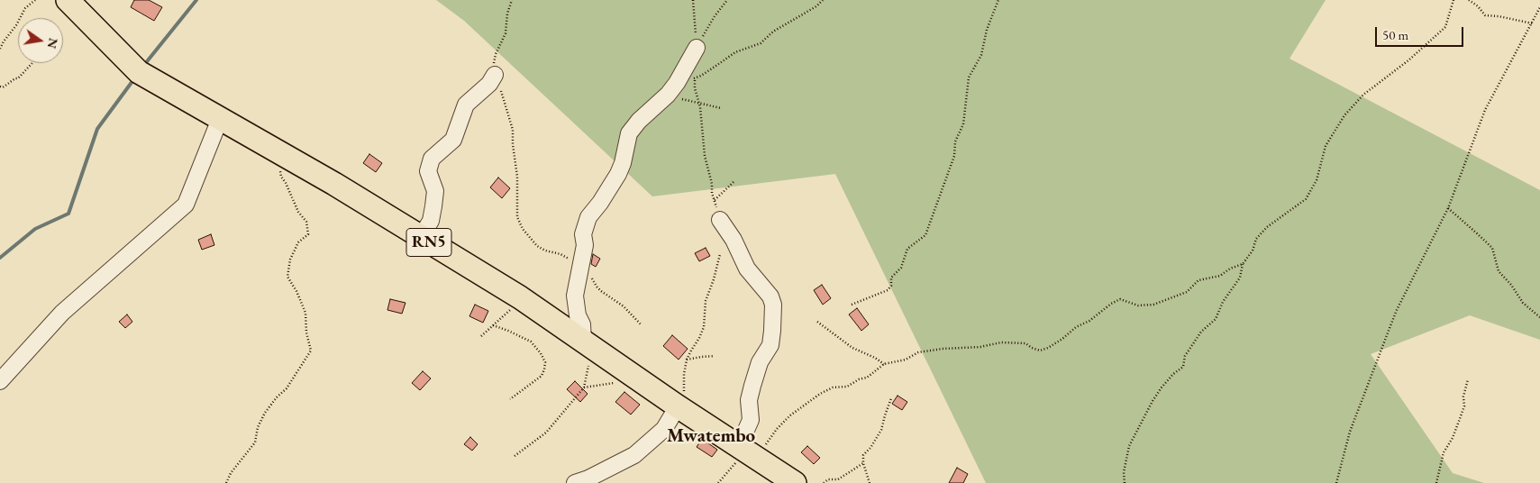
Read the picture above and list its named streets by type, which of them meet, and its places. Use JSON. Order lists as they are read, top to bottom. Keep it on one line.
{"streets":{"highway":["RN5"]},"districts":["Mwatembo"],"scale_bar":"50 m","north":"right"}
